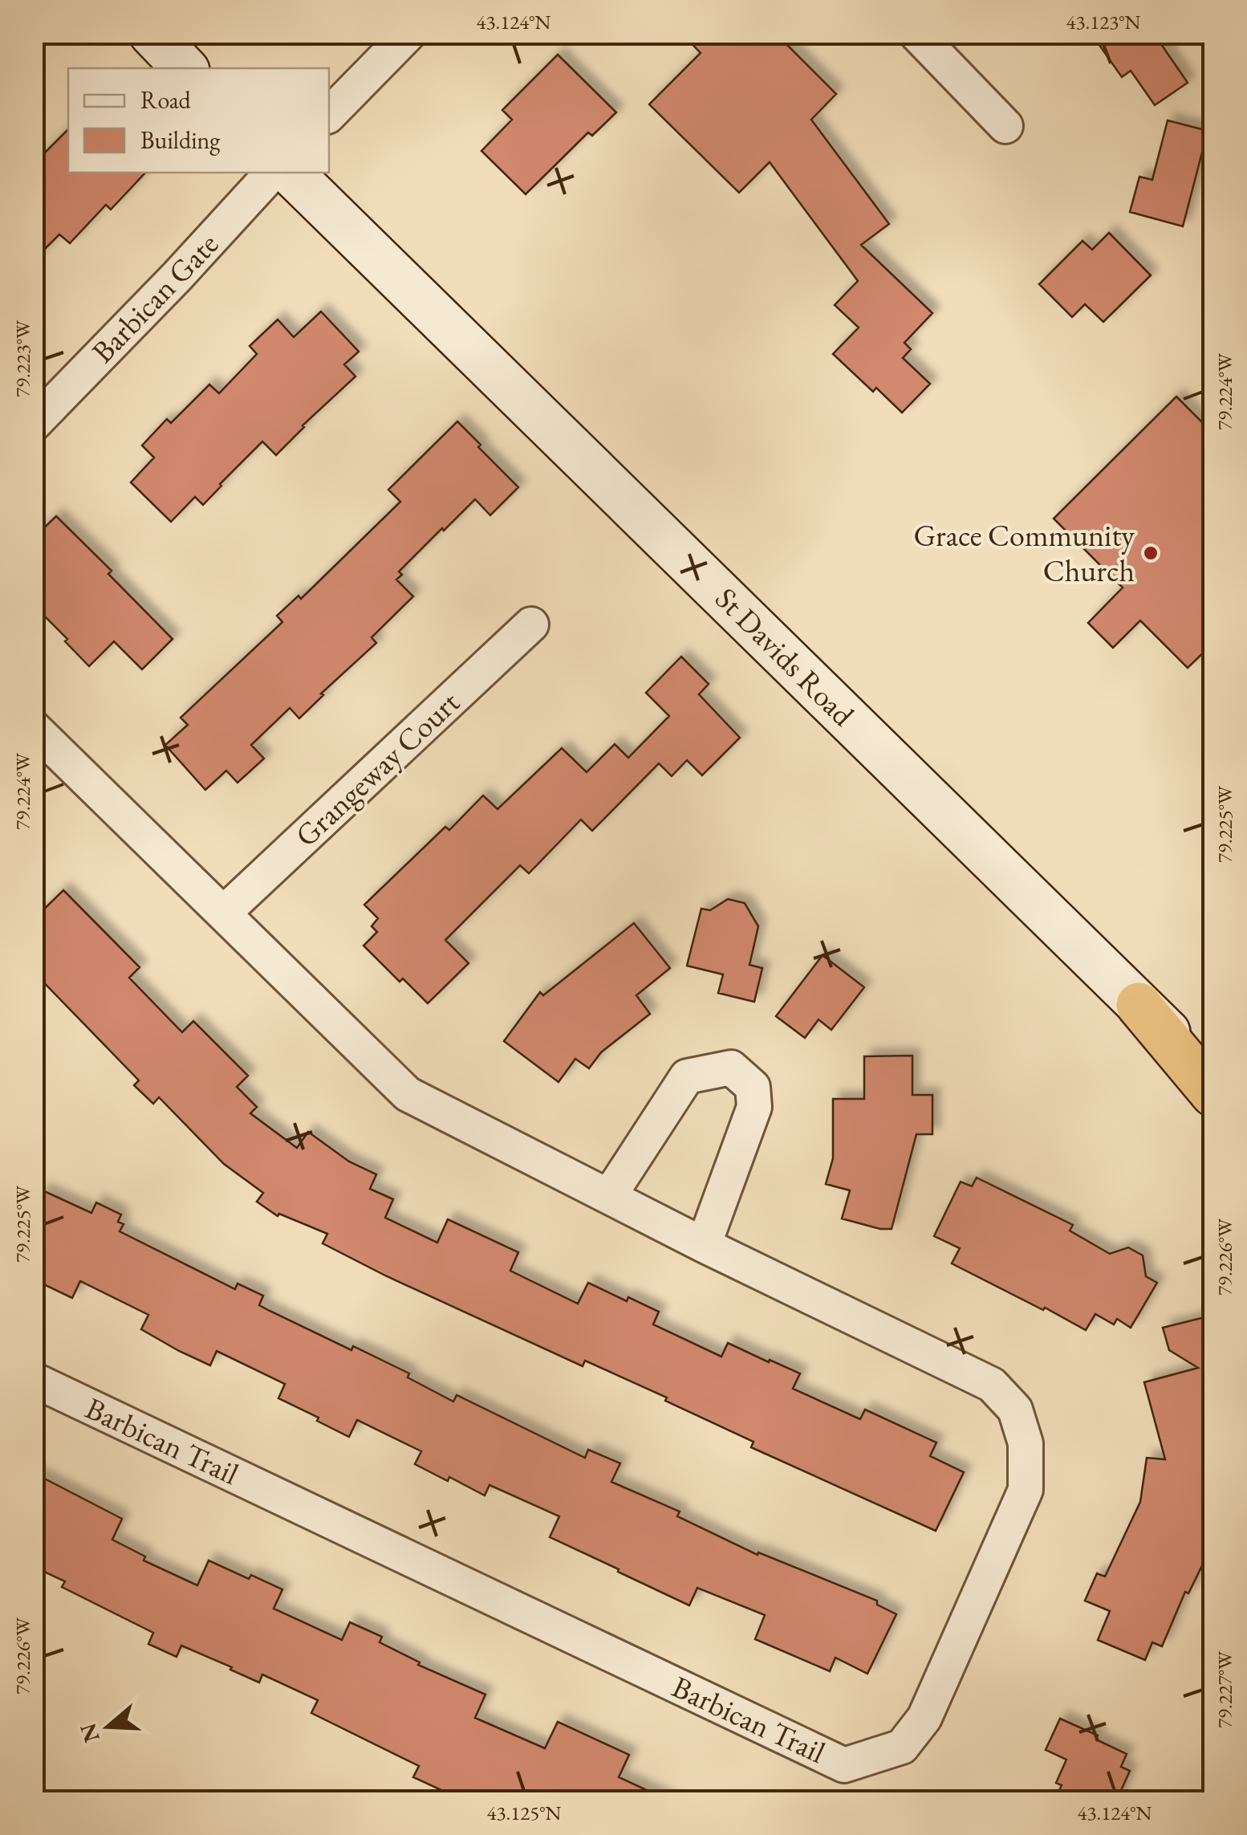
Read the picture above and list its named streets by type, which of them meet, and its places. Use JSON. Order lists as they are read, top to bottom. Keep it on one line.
{"streets":{"main road":["St Davids Road"],"street":["Barbican Gate","Grangeway Court","Barbican Trail"]},"crossings":[["Grangeway Court","Barbican Trail"]],"places":["Grace Community Church"],"legend":["Road","Building"],"north":"left","coordinates":["43.124°N","43.123°N","79.223°W","79.224°W","79.225°W","79.226°W","79.227°W","43.125°N"]}
